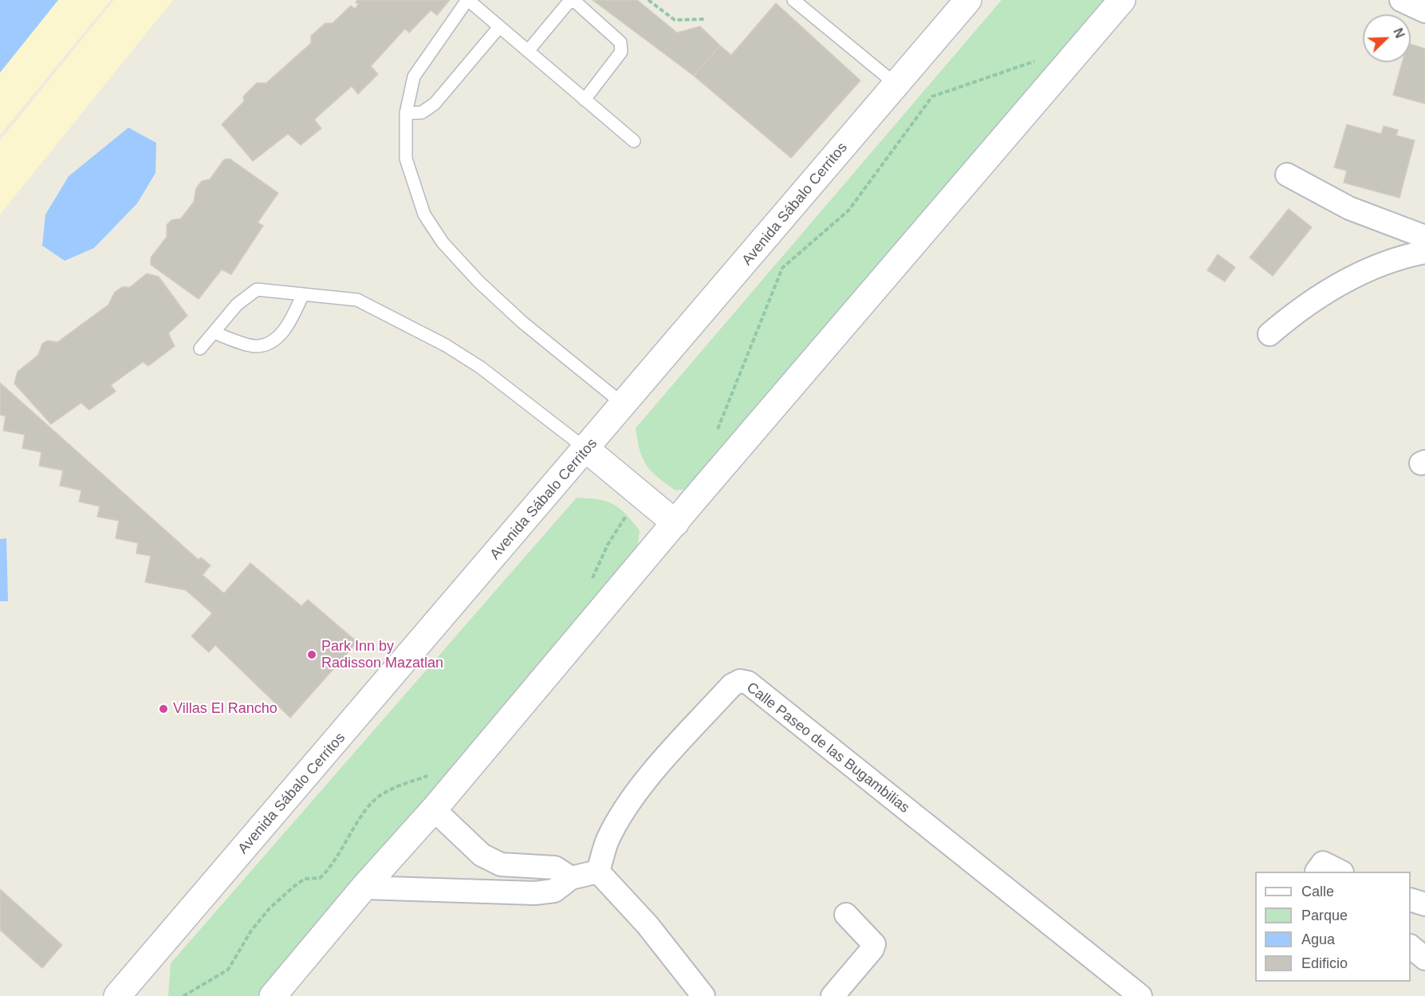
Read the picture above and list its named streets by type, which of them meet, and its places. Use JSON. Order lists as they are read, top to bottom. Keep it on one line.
{"streets":{"main road":["Avenida Sábalo Cerritos"],"street":["Calle Paseo de las Bugambilias"]},"places":["Park Inn by Radisson Mazatlan","Villas El Rancho"],"legend":["Calle","Parque","Agua","Edificio"],"north":"top right"}
